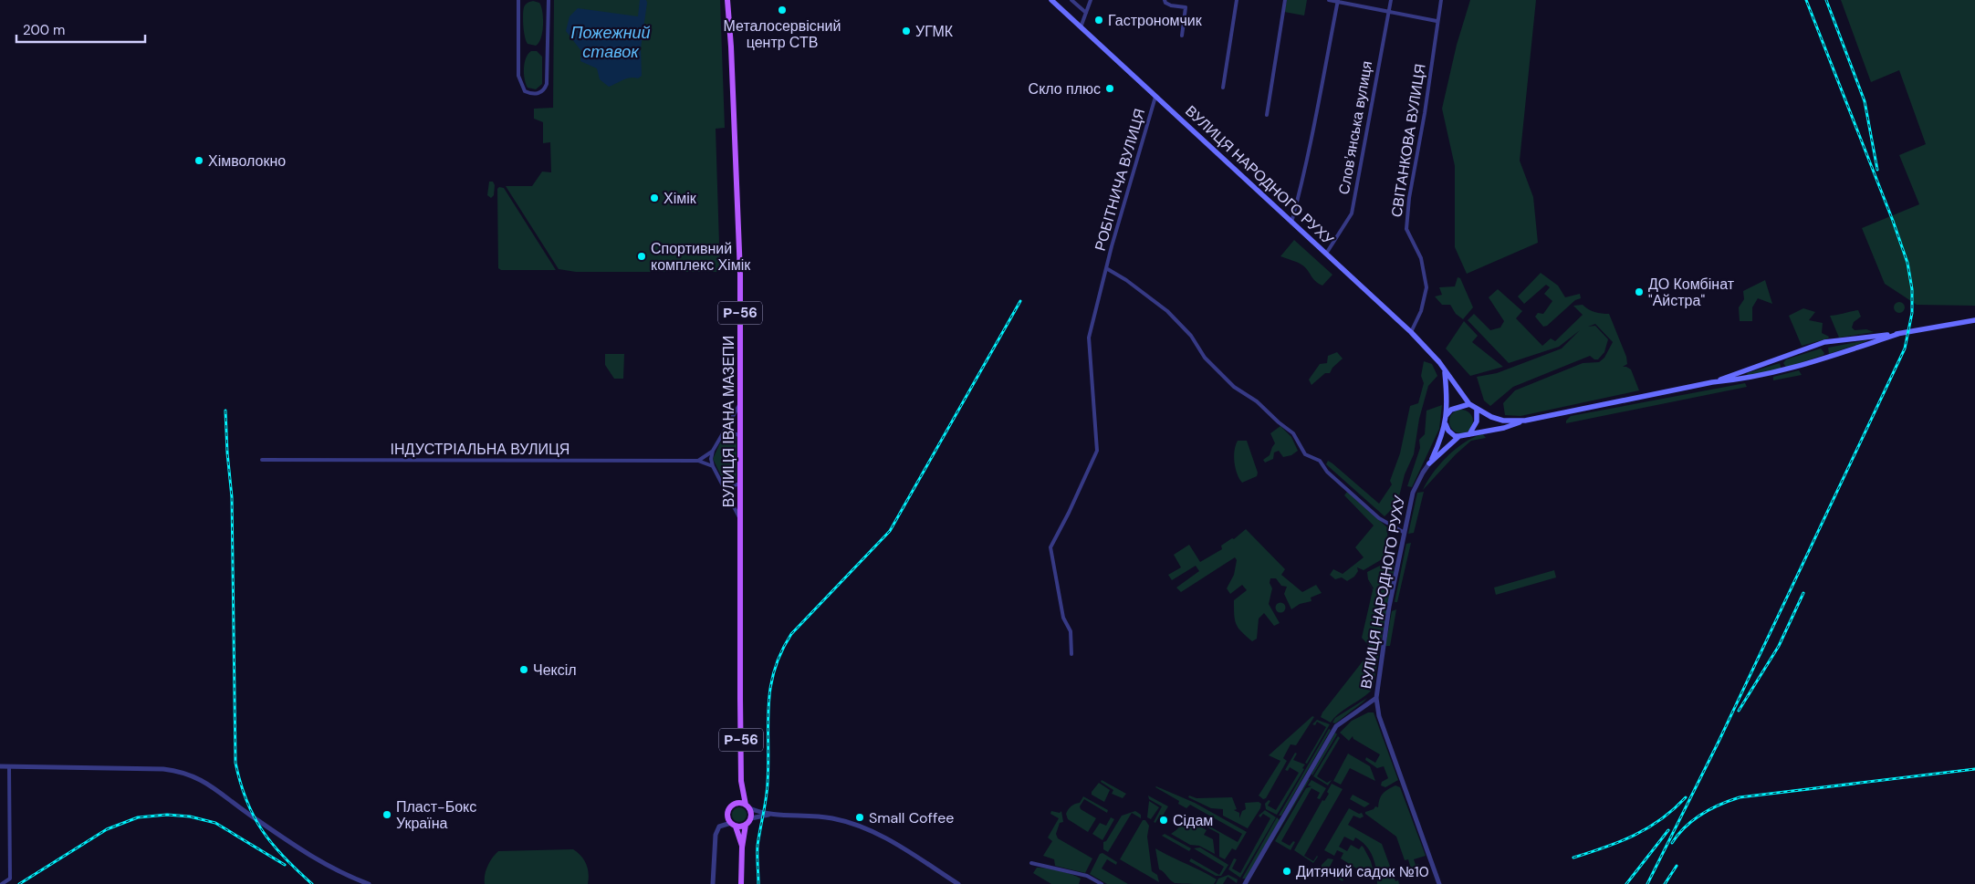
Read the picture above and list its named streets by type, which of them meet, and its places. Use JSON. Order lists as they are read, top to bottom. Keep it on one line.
{"streets":{"main road":["ВУЛИЦЯ НАРОДНОГО РУХУ","Р-56","ВУЛИЦЯ ІВАНА МАЗЕПИ"],"street":["Словʼянська вулиця","СВІТАНКОВА ВУЛИЦЯ","РОБІТНИЧА ВУЛИЦЯ","ІНДУСТРІАЛЬНА ВУЛИЦЯ"]},"crossings":[["Словʼянська вулиця","ВУЛИЦЯ НАРОДНОГО РУХУ"],["СВІТАНКОВА ВУЛИЦЯ","ВУЛИЦЯ НАРОДНОГО РУХУ"],["ВУЛИЦЯ НАРОДНОГО РУХУ","РОБІТНИЧА ВУЛИЦЯ"]],"water":["Пожежний ставок"],"places":["Металосервісний центр СТВ","Гастрономчик","УГМК","Скло плюс","Хімволокно","Хімік","Спортивний комплекс Хімік","ДО Комбінат \"Айстра\"","Чексіл","Пласт-Бокс Україна","Small Coffee","Сідам","Дитячий садок №10"],"scale_bar":"200 m"}
